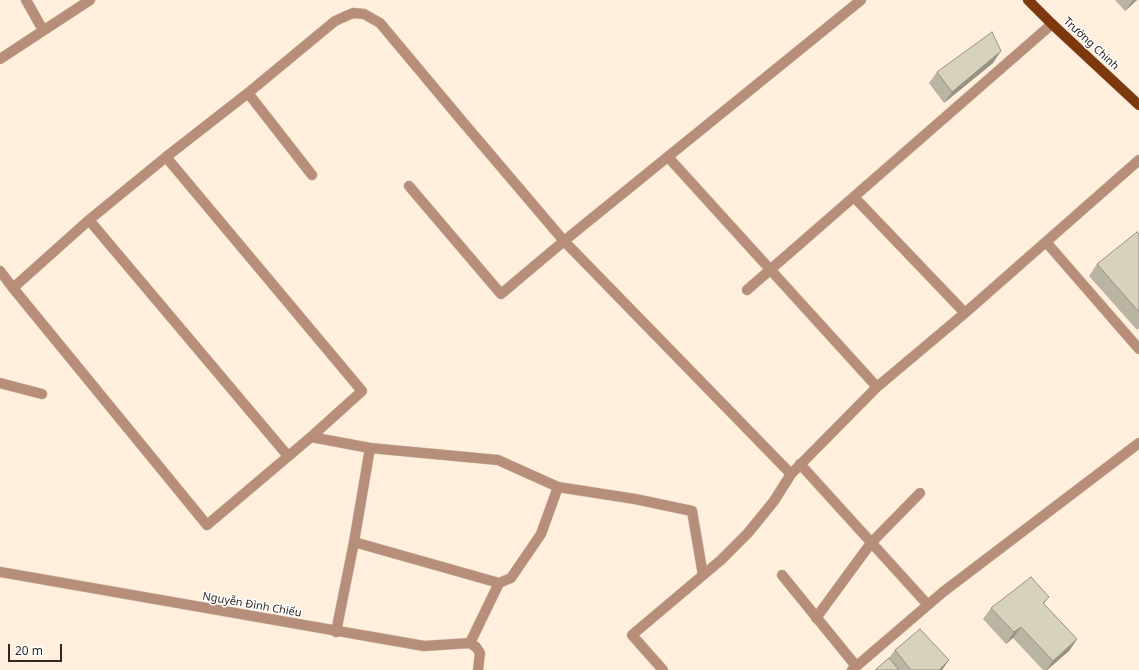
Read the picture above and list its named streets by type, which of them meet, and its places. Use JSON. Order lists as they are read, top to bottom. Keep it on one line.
{"streets":{"main road":["Trường Chinh"],"street":["Nguyễn Đình Chiểu"]},"scale_bar":"20 m"}
